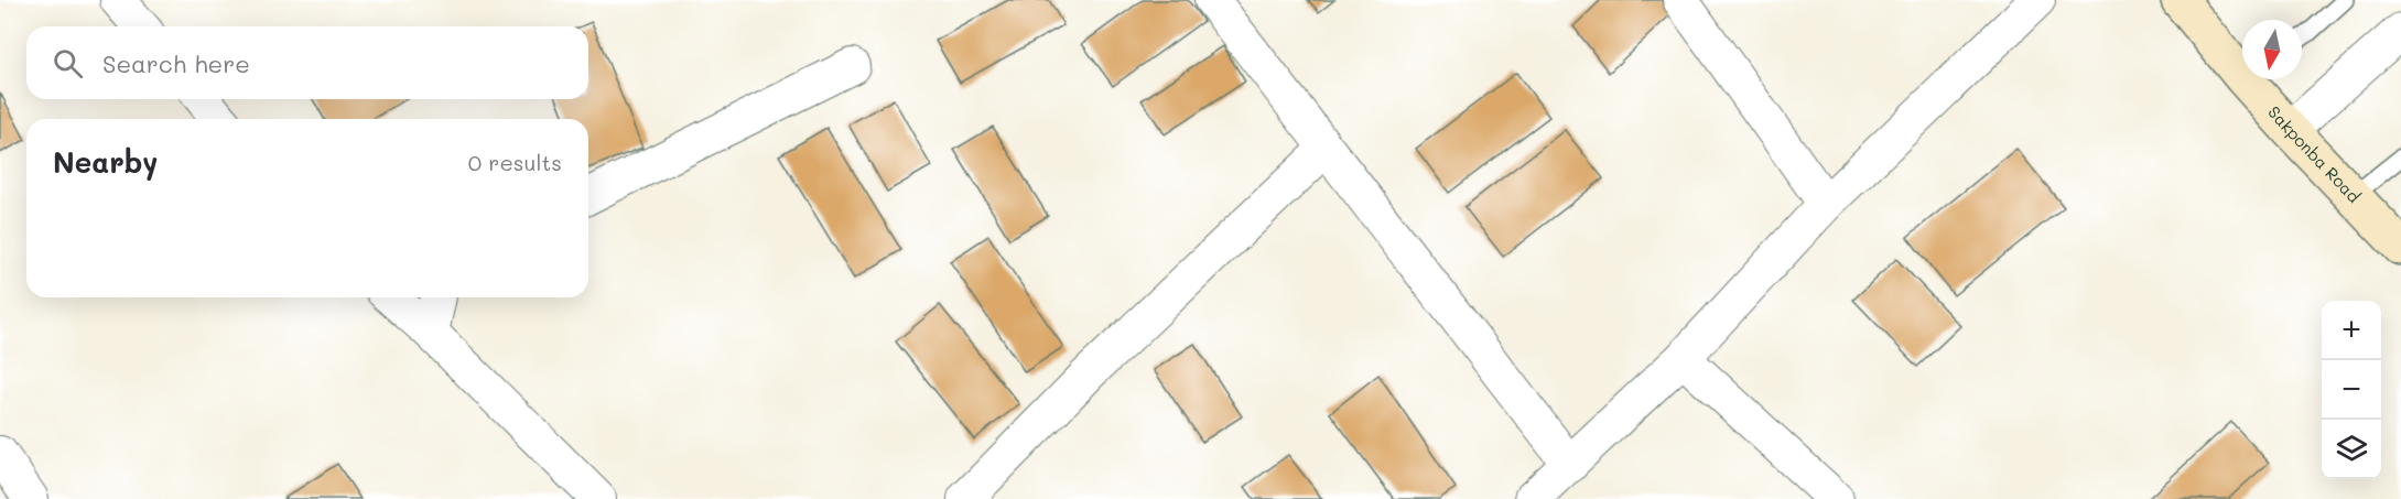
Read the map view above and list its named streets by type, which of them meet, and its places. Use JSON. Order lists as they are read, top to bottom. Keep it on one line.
{"streets":{"main road":["Sakponba Road"]},"north":"bottom","page":{"search":"Search here","heading":["Nearby","0 results"],"map_buttons":["+","−"]}}
